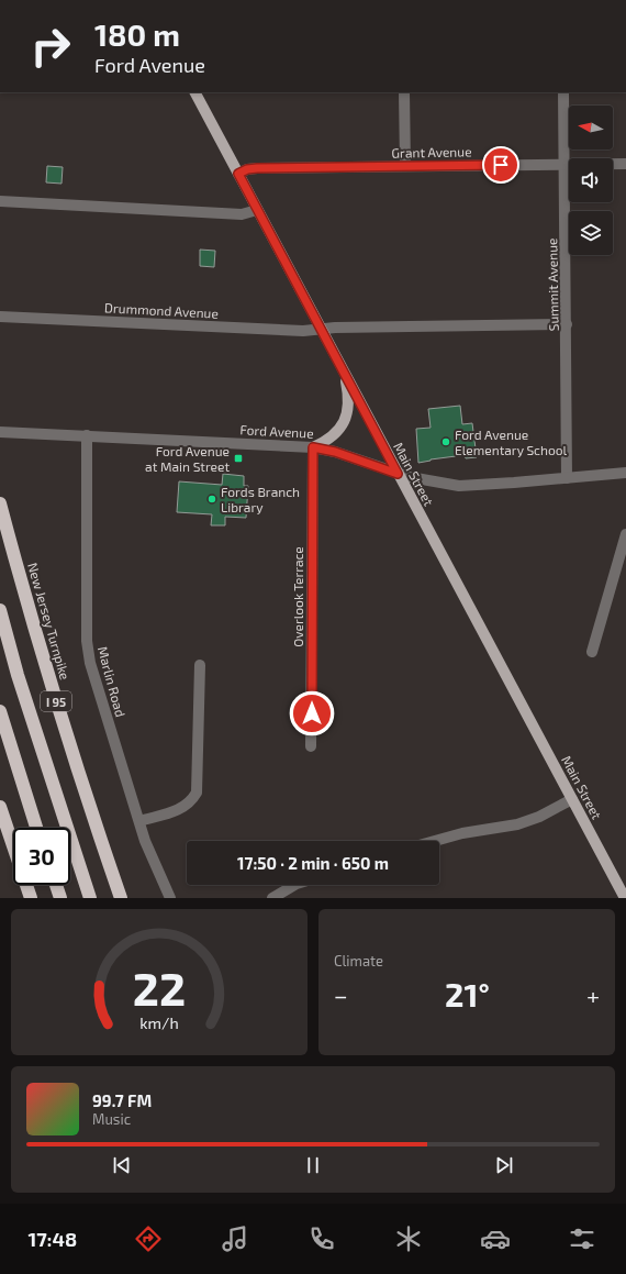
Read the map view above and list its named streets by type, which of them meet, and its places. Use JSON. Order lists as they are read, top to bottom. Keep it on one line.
{"streets":{"highway":["New Jersey Turnpike","I 95"],"main road":["Main Street"],"street":["Grant Avenue","Summit Avenue","Drummond Avenue","Ford Avenue","Overlook Terrace","Marlin Road"]},"crossings":[["Grant Avenue","Summit Avenue"],["Grant Avenue","Main Street"],["Summit Avenue","Drummond Avenue"],["Summit Avenue","Ford Avenue"],["Drummond Avenue","Main Street"],["Ford Avenue","Main Street"],["Ford Avenue","Overlook Terrace"],["Ford Avenue","Marlin Road"]],"places":{"other":["Ford Avenue Elementary School","Fords Branch Library"],"transit":["Ford Avenue at Main Street"]},"north":"left","page":{"turn":["180 m","Ford Avenue"],"limit":"30","trip":"17:50 · 2 min · 650 m","tile":"Climate","heat":["−","21°","+"],"song":["99.7 FM","Music"],"tabs":"17:48","gauge":["22","km/h"]}}
